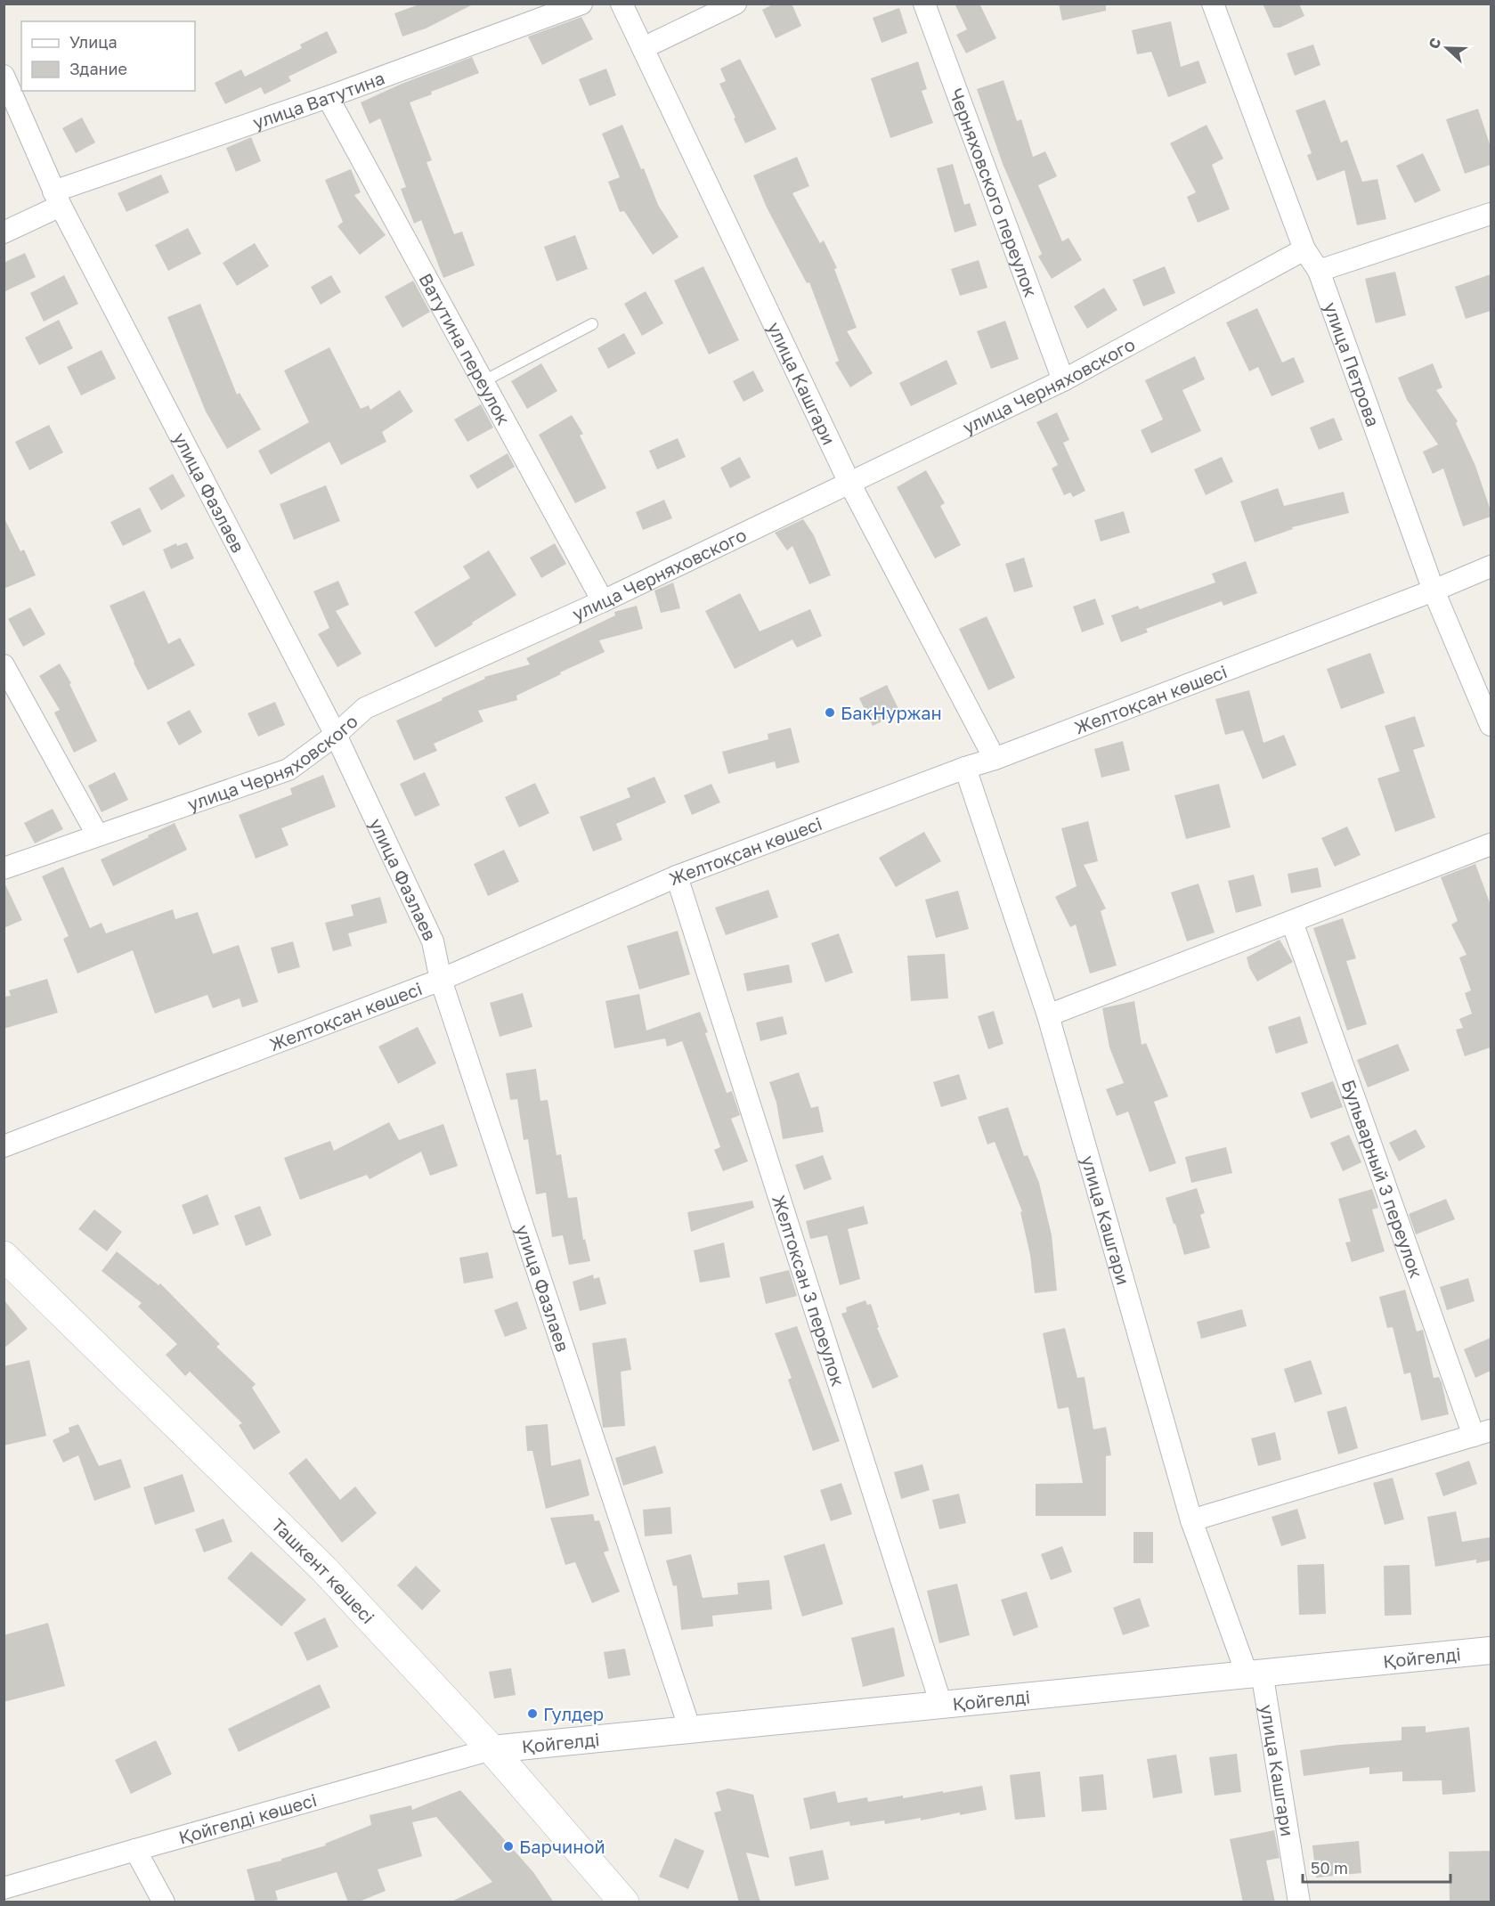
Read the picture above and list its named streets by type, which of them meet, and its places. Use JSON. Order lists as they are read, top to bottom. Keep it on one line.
{"streets":{"main road":["Ташкент көшесі"],"street":["улица Ватутина","Черняховского переулок","Ватутина переулок","улица Петрова","улица Кашгари","улица Черняховского","улица Фазлаев","Желтоқсан көшесі","Бульварный 3 переулок","Желтоксан 3 переулок","Қойгелді","Қойгелді көшесі"]},"crossings":[["улица Ватутина","Ватутина переулок"],["улица Ватутина","улица Фазлаев"],["Черняховского переулок","улица Черняховского"],["Ватутина переулок","улица Черняховского"],["улица Петрова","улица Черняховского"],["улица Петрова","Желтоқсан көшесі"],["улица Кашгари","улица Черняховского"],["улица Кашгари","Желтоқсан көшесі"],["улица Кашгари","Қойгелді"],["улица Черняховского","улица Фазлаев"],["улица Фазлаев","Желтоқсан көшесі"],["улица Фазлаев","Қойгелді"],["Желтоқсан көшесі","Желтоксан 3 переулок"],["Желтоксан 3 переулок","Қойгелді"],["Ташкент көшесі","Қойгелді"],["Ташкент көшесі","Қойгелді көшесі"],["Қойгелді","Қойгелді көшесі"]],"places":["БакНуржан","Гулдер","Барчиной"],"legend":["Улица","Здание"],"scale_bar":"50 m","north":"left"}
